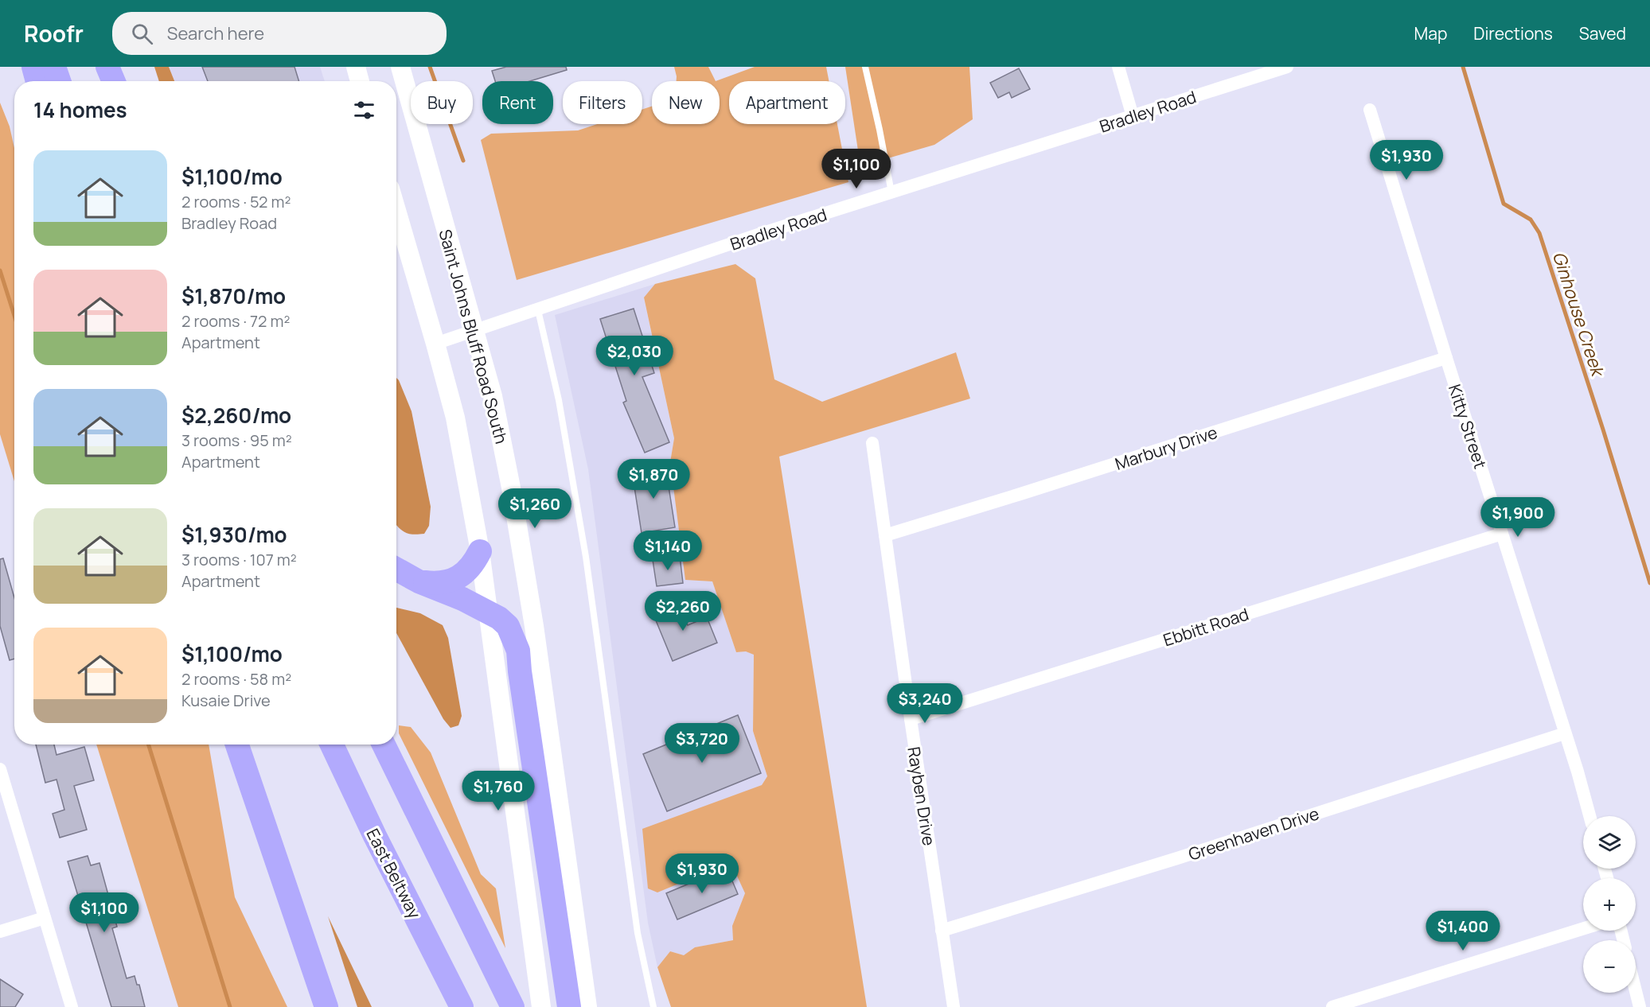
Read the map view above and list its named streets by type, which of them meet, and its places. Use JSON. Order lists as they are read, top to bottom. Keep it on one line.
{"streets":{"highway":["East Beltway"],"main road":["Saint Johns Bluff Road South"],"street":["Bradley Road","Kitty Street","Marbury Drive","Ebbitt Road","Rayben Drive","Greenhaven Drive"]},"crossings":[["Bradley Road","Saint Johns Bluff Road South"],["Kitty Street","Marbury Drive"],["Kitty Street","Ebbitt Road"],["Kitty Street","Greenhaven Drive"],["Marbury Drive","Rayben Drive"],["Ebbitt Road","Rayben Drive"],["Rayben Drive","Greenhaven Drive"]],"water":["Ginhouse Creek"],"page":{"header":"Roofr","search":"Search here","nav":["Map","Directions","Saved"],"chip":["Buy","Rent","Filters","New","Apartment"],"heading":"14 homes","list":[{"name":"$1,100/mo","note":"2 rooms · 52 m² · Bradley Road"},{"name":"$1,870/mo","note":"2 rooms · 72 m² · Apartment"},{"name":"$2,260/mo","note":"3 rooms · 95 m² · Apartment"},{"name":"$1,930/mo","note":"3 rooms · 107 m² · Apartment"},{"name":"$1,100/mo","note":"2 rooms · 58 m² · Kusaie Drive"}],"price":["$1,930","$1,100","$2,030","$1,870","$1,260","$1,900","$1,140","$2,260","$3,240","$3,720","$1,760","$1,930","$1,100","$1,400"],"map_buttons":["+","−"]}}
